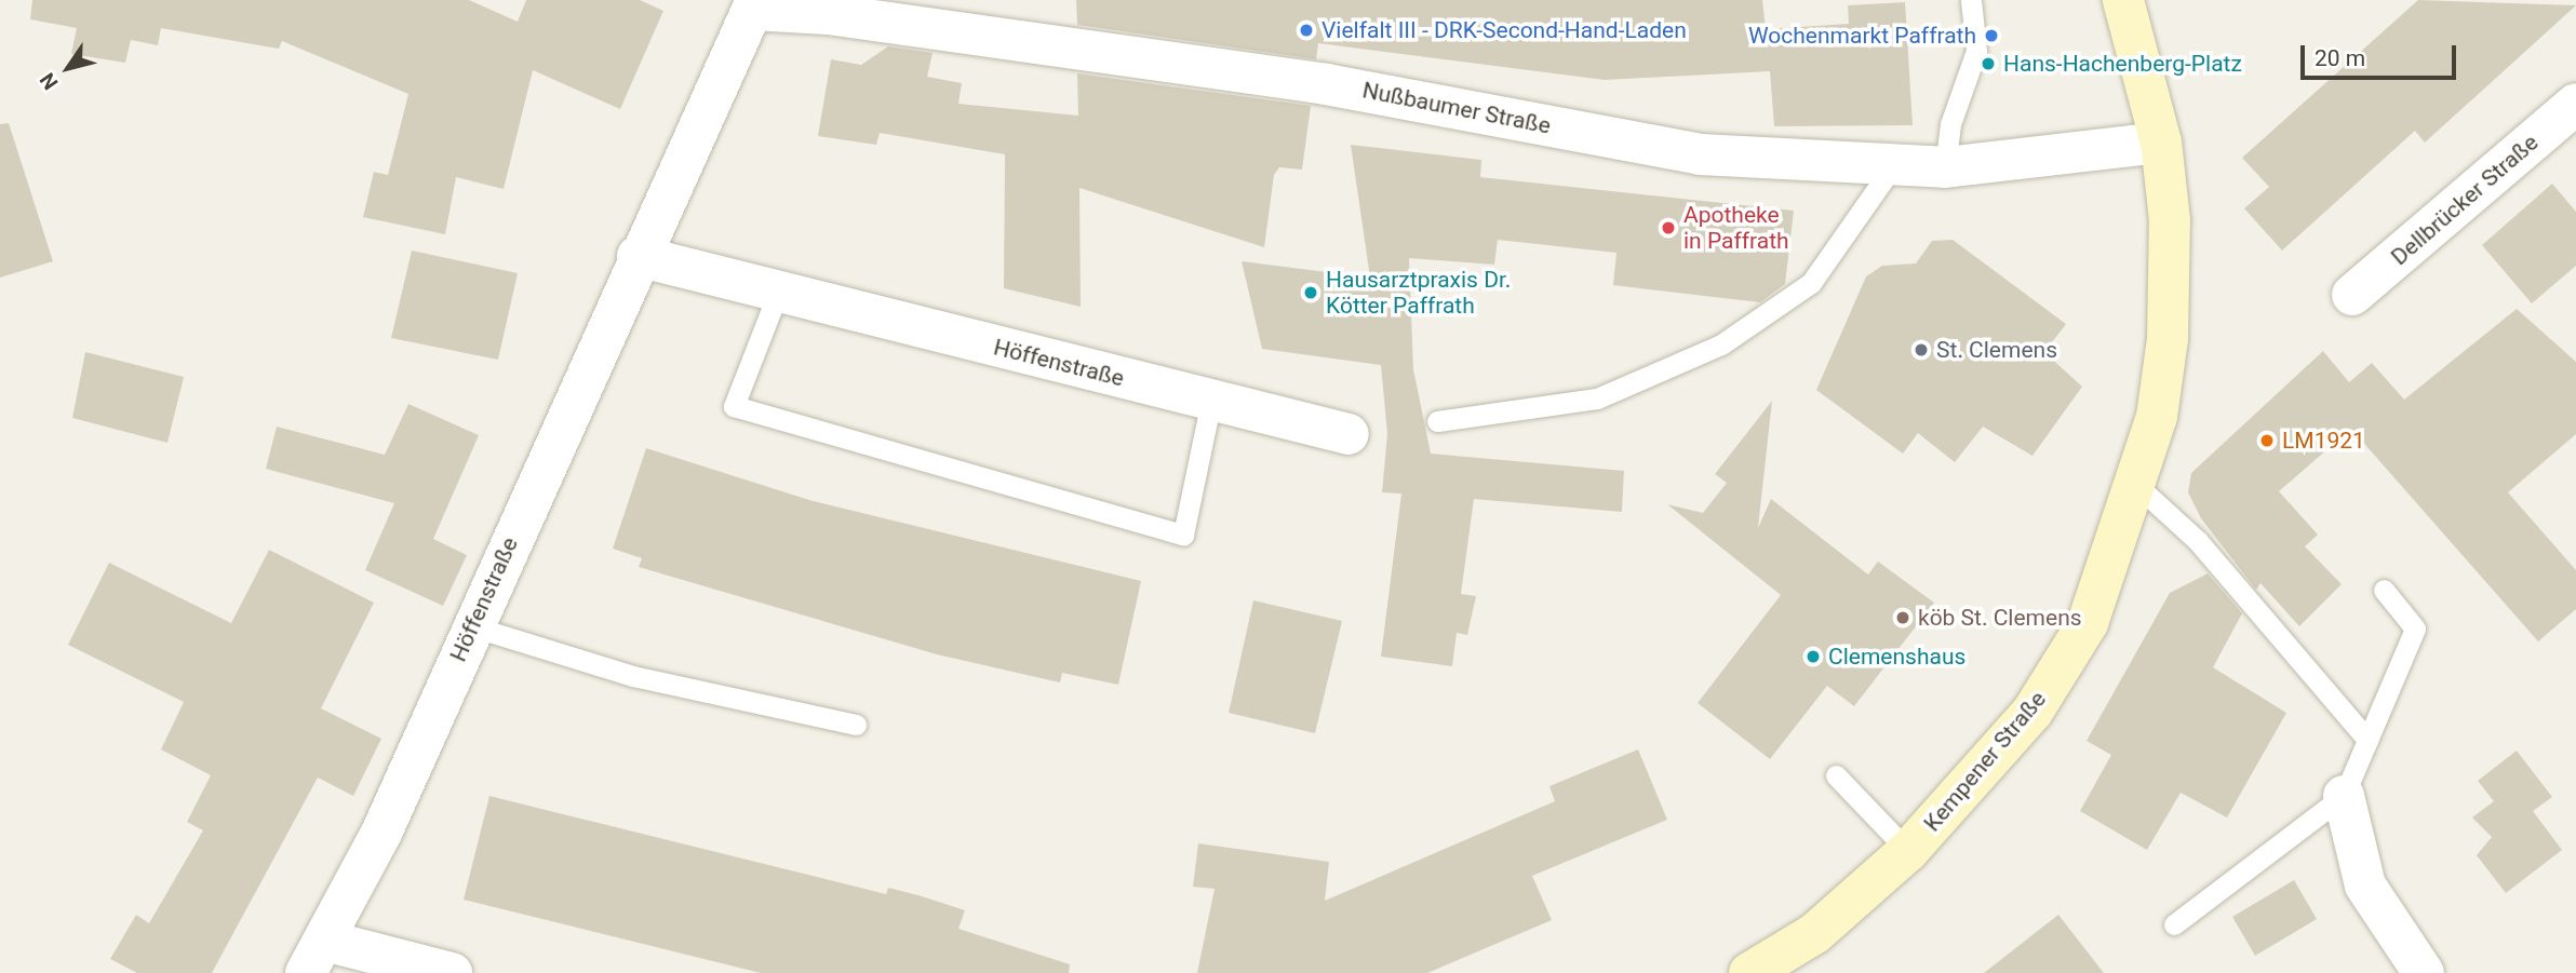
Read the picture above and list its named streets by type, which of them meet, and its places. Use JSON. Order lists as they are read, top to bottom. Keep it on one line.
{"streets":{"main road":["Kempener Straße"],"street":["Nußbaumer Straße","Dellbrücker Straße","Höffenstraße"]},"crossings":[["Nußbaumer Straße","Höffenstraße"],["Nußbaumer Straße","Kempener Straße"]],"places":["Vielfalt III - DRK-Second-Hand-Laden","Wochenmarkt Paffrath","Hans-Hachenberg-Platz","Apotheke in Paffrath","Hausarztpraxis Dr. Kötter Paffrath","St. Clemens","LM1921","köb St. Clemens","Clemenshaus"],"scale_bar":"20 m","north":"bottom left"}
